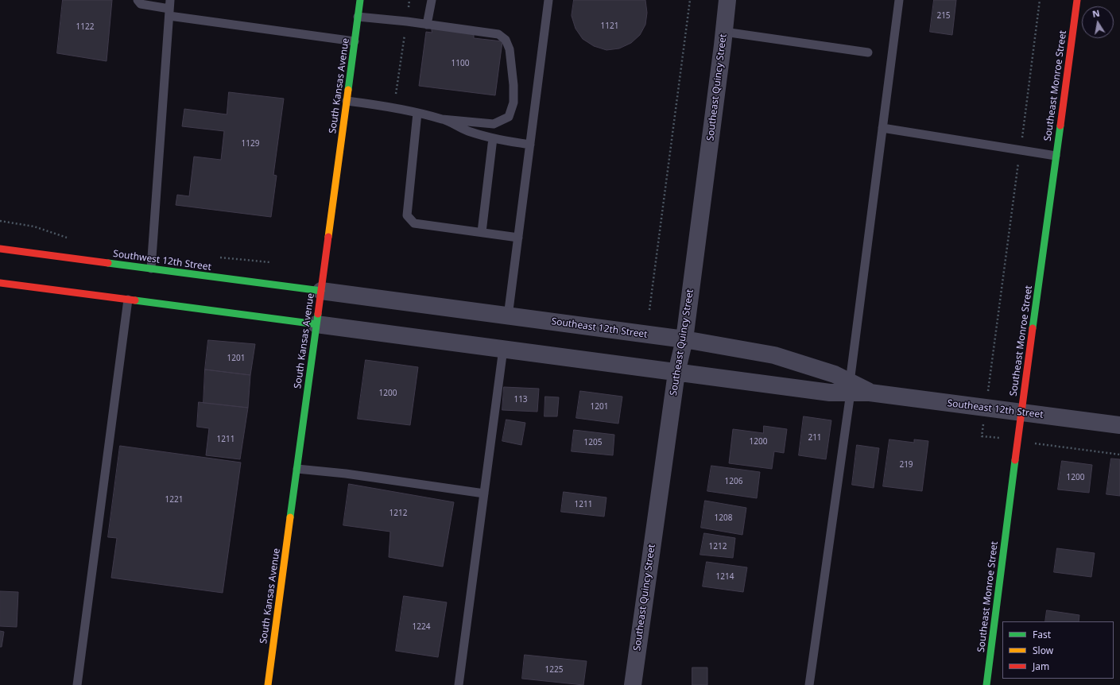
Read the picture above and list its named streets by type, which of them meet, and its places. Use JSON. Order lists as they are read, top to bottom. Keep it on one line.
{"streets":{"main road":["South Kansas Avenue","Southeast Monroe Street","Southwest 12th Street"],"street":["Southeast Quincy Street","Southeast 12th Street"]},"crossings":[["South Kansas Avenue","Southwest 12th Street"],["South Kansas Avenue","Southeast 12th Street"],["Southeast Monroe Street","Southeast 12th Street"],["Southeast Quincy Street","Southeast 12th Street"],["Southwest 12th Street","Southeast 12th Street"]],"house_numbers":["215","1121","1122","1100","1129","1201","1200","113","1201","211","1211","1200","1205","219","1200","1206","1221","1211","1212","1208","1212","1214","1224","1225"],"legend":["Fast","Slow","Jam"],"north":"top"}
